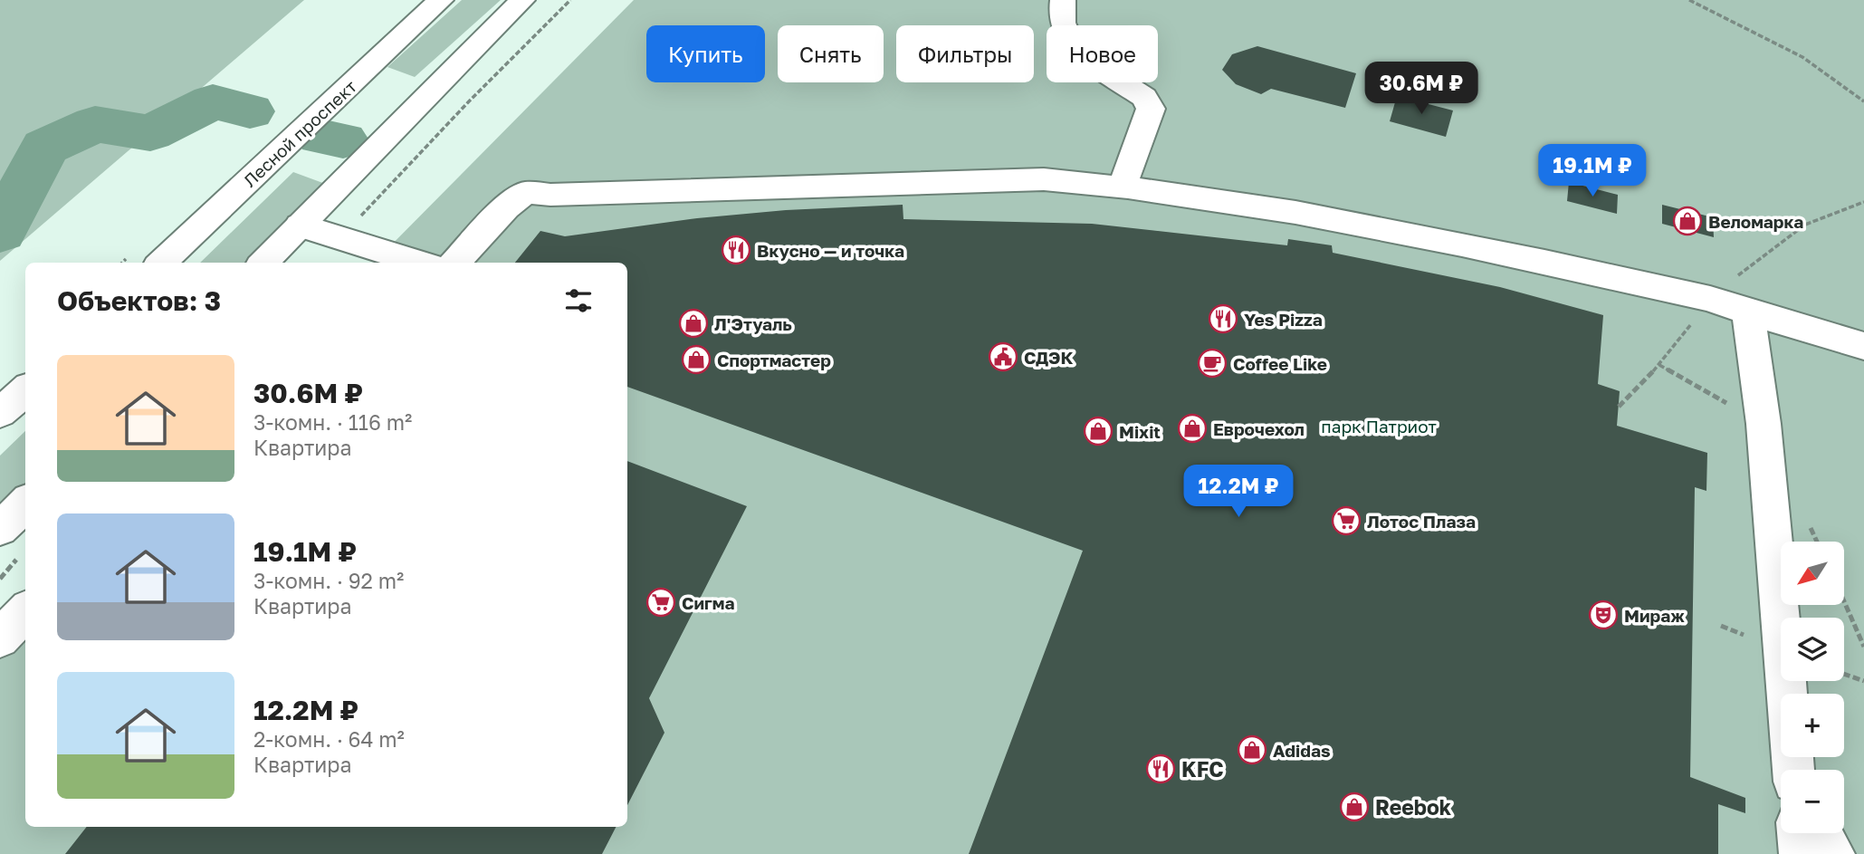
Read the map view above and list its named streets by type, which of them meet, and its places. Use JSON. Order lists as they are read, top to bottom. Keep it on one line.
{"streets":{"main road":["Лесной проспект"]},"parks":["парк Патриот"],"places":{"shop":["Веломарка","Л'Этуаль","Спортмастер","Еврочехол","Mixit","Adidas","Reebok"],"restaurant":["Вкусно — и точка","Yes Pizza","KFC"],"public building":["СДЭК"],"cafe":["Coffee Like"],"supermarket":["Лотос Плаза","Сигма"],"theatre":["Мираж"]},"north":"bottom left","page":{"chip":["Купить","Снять","Фильтры","Новое"],"price":["30.6M ₽","19.1M ₽","12.2M ₽"],"heading":"Объектов: 3","list":[{"name":"30.6M ₽","note":"3-комн. · 116 m² · Квартира"},{"name":"19.1M ₽","note":"3-комн. · 92 m² · Квартира"},{"name":"12.2M ₽","note":"2-комн. · 64 m² · Квартира"}],"map_buttons":["+","−"]}}
